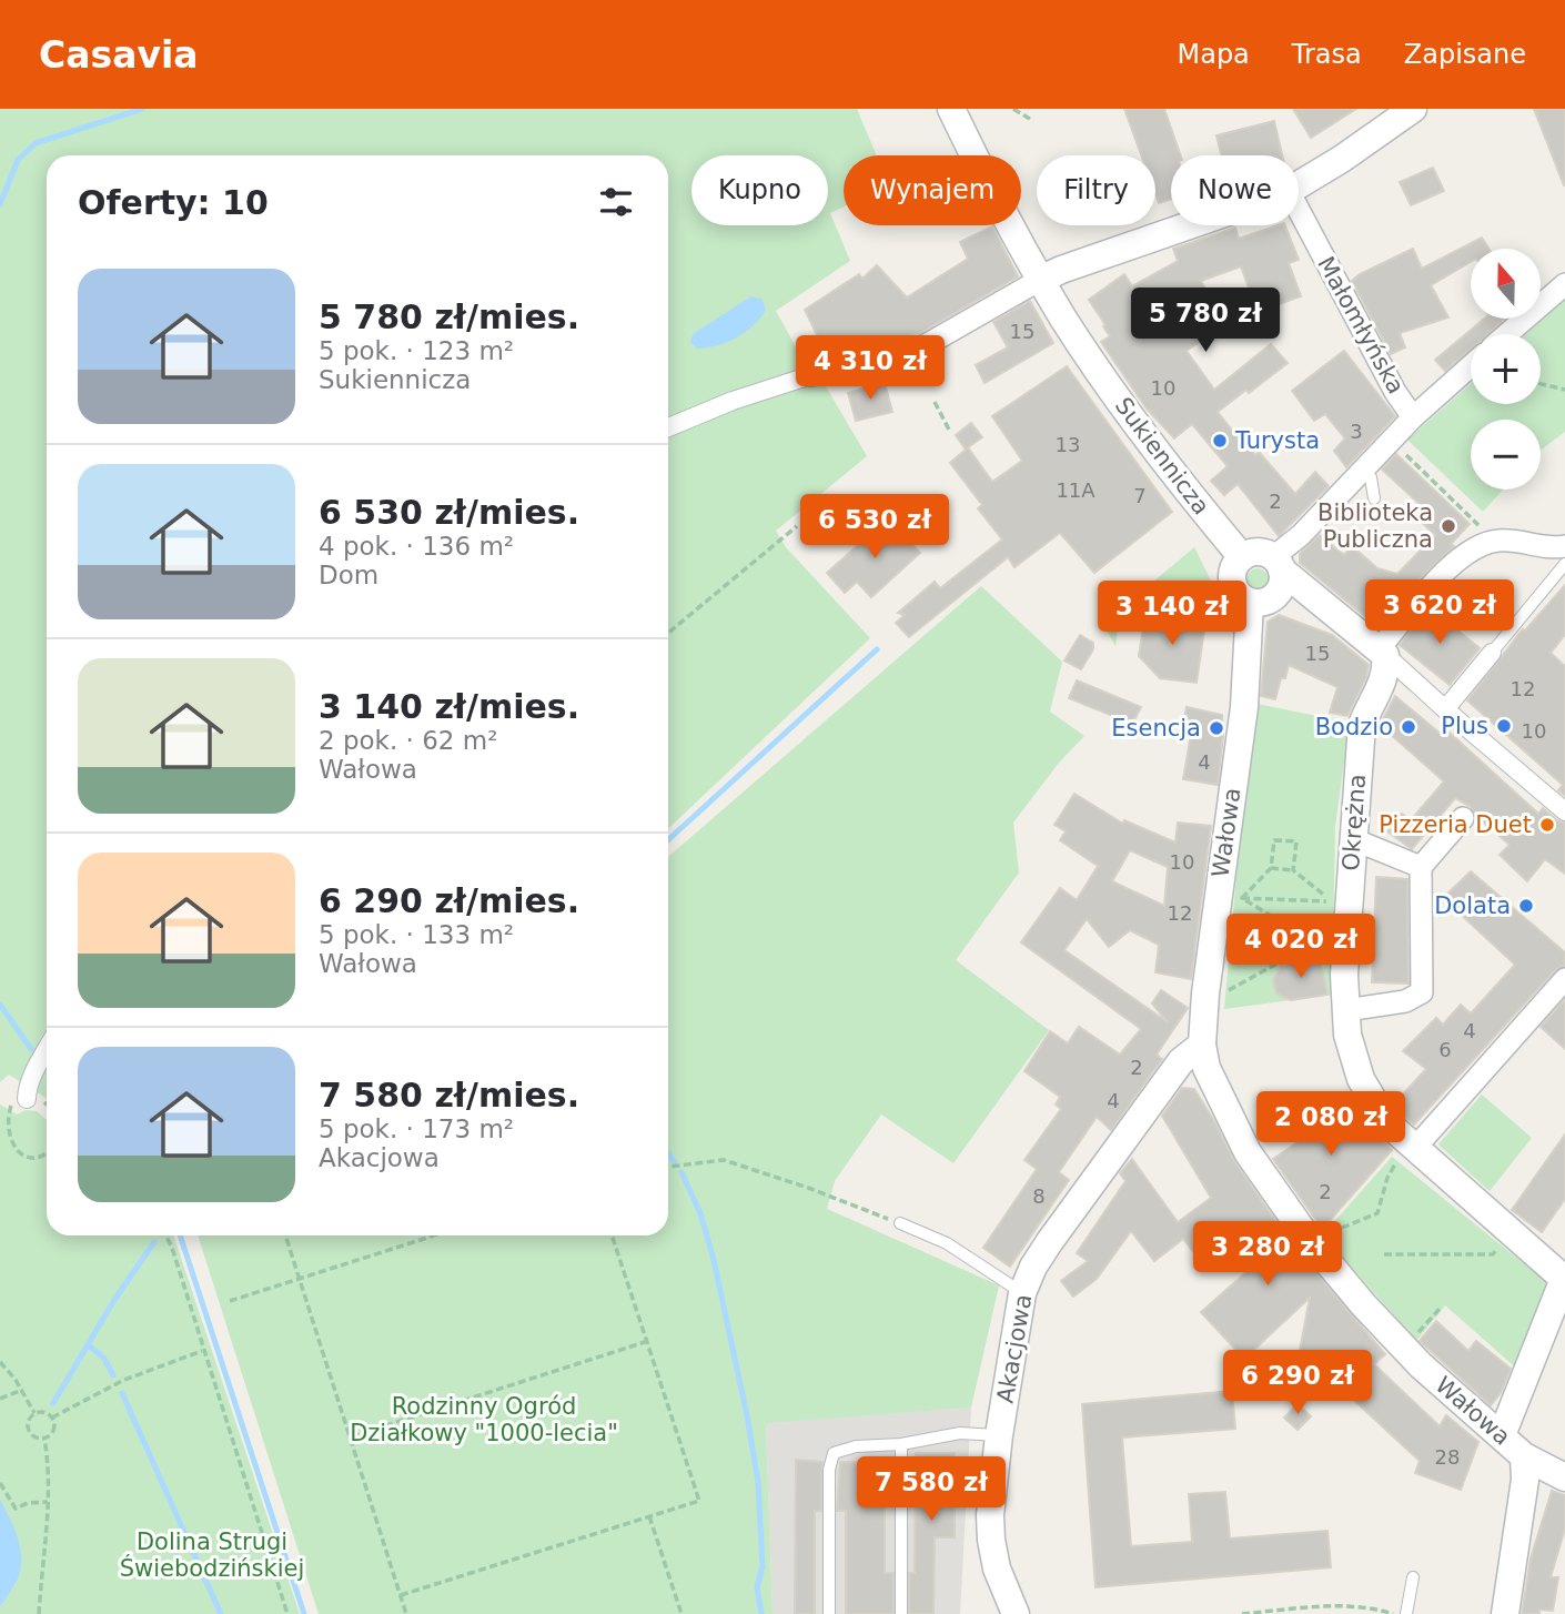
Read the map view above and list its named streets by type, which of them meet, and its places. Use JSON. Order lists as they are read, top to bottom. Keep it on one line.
{"streets":{"street":["Małomłyńska","Sukiennicza","Okrężna","Wałowa","Akacjowa"]},"crossings":[["Sukiennicza","Wałowa"],["Wałowa","Akacjowa"]],"parks":["Rodzinny Ogród Działkowy \"1000-lecia\"","Dolina Strugi Świebodzińskiej"],"places":["Turysta","Biblioteka Publiczna","Plus","Bodzio","Esencja","Pizzeria Duet","Dolata"],"house_numbers":["15","10","3","13","11A","7","2","15","12","10","4","10","12","4","6","2","4","2","8","28"],"north":"top","page":{"header":"Casavia","nav":["Mapa","Trasa","Zapisane"],"chip":["Kupno","Wynajem","Filtry","Nowe"],"heading":"Oferty: 10","map_buttons":["+","−"],"list":[{"name":"5 780 zł/mies.","note":"5 pok. · 123 m² · Sukiennicza"},{"name":"6 530 zł/mies.","note":"4 pok. · 136 m² · Dom"},{"name":"3 140 zł/mies.","note":"2 pok. · 62 m² · Wałowa"},{"name":"6 290 zł/mies.","note":"5 pok. · 133 m² · Wałowa"},{"name":"7 580 zł/mies.","note":"5 pok. · 173 m² · Akacjowa"}],"price":["5 780 zł","4 310 zł","6 530 zł","3 620 zł","3 140 zł","4 020 zł","2 080 zł","3 280 zł","6 290 zł","7 580 zł"]}}
